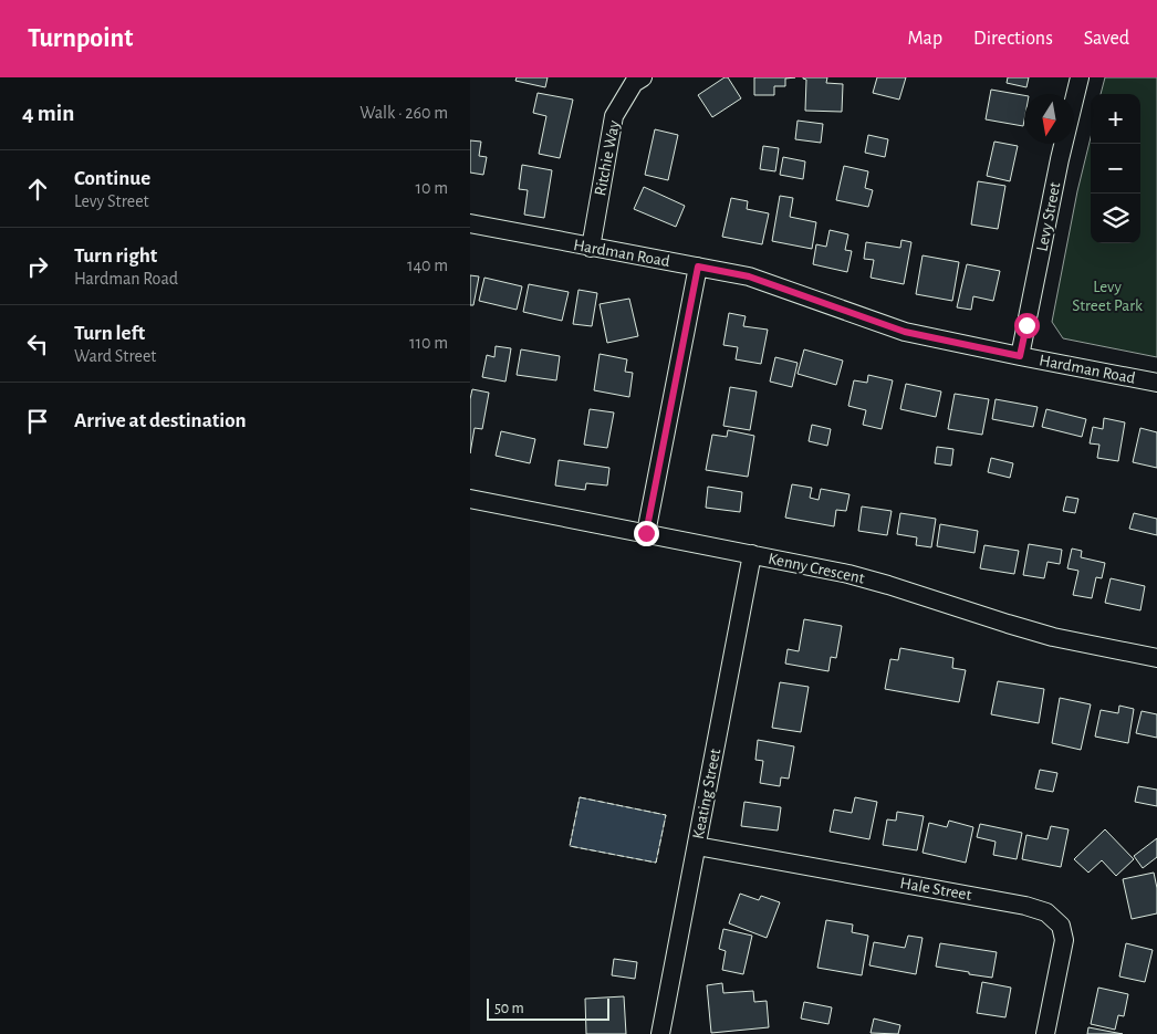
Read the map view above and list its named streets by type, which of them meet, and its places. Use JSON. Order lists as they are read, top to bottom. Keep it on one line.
{"streets":{"street":["Ritchie Way","Levy Street","Hardman Road","Kenny Crescent","Keating Street","Hale Street"]},"crossings":[["Ritchie Way","Hardman Road"],["Levy Street","Hardman Road"],["Kenny Crescent","Keating Street"],["Keating Street","Hale Street"]],"parks":["Levy Street Park"],"scale_bar":"50 m","north":"bottom","page":{"header":"Turnpoint","nav":["Map","Directions","Saved"],"heading":["4 min","Walk · 260 m"],"map_buttons":["+","−"],"list":[["Continue","Levy Street","10 m"],["Turn right","Hardman Road","140 m"],["Turn left","Ward Street","110 m"],"Arrive at destination"],"scale":"50 m"}}
